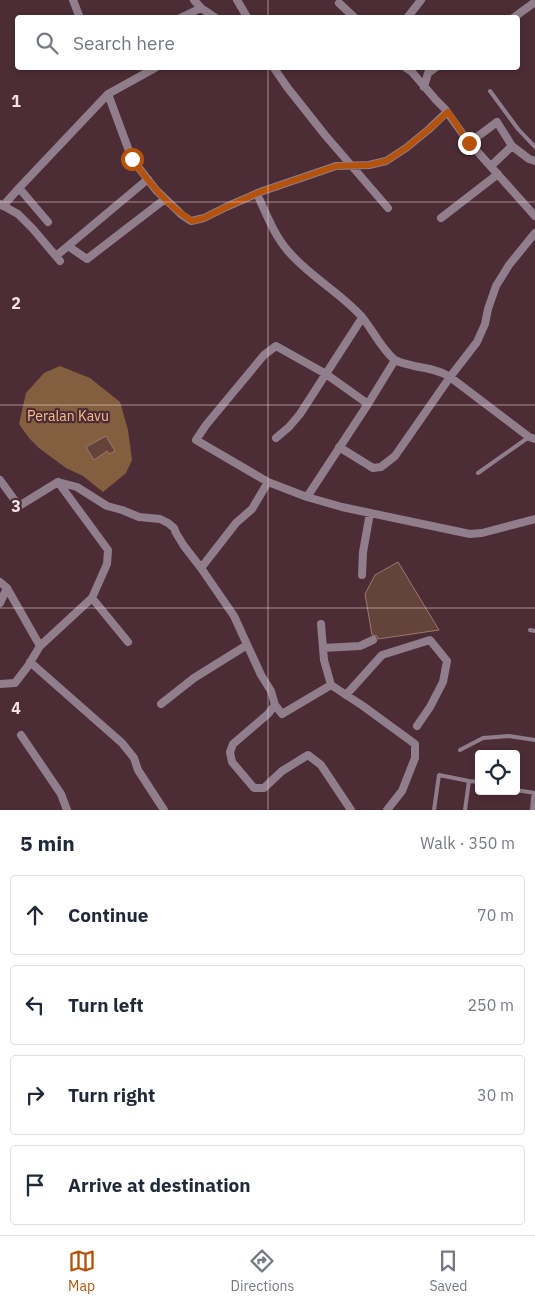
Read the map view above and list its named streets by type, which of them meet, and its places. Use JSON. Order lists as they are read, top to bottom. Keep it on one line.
{"parks":["Peralan Kavu"],"page":{"search":"Search here","heading":["5 min","Walk · 350 m"],"list":[["Continue","70 m"],["Turn left","250 m"],["Turn right","30 m"],"Arrive at destination"],"nav":["Map","Directions","Saved"]},"grid":{"rows":["1","2","3","4"]}}
